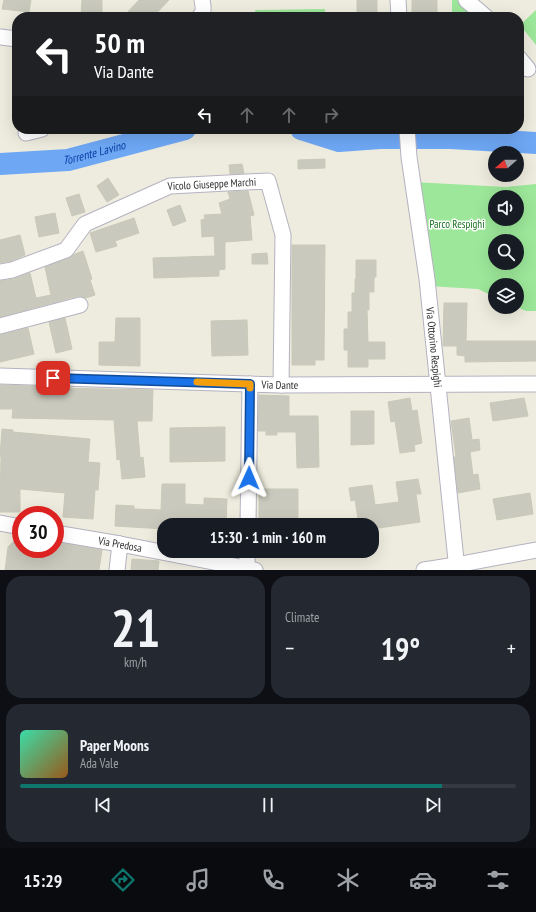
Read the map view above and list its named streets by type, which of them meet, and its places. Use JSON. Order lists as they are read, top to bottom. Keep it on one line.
{"streets":{"street":["Vicolo Giuseppe Marchi","Via Ottorino Respighi","Via Dante","Via Predosa"]},"crossings":[["Vicolo Giuseppe Marchi","Via Dante"],["Via Ottorino Respighi","Via Dante"]],"water":["Torrente Lavino"],"parks":["Parco Respighi"],"north":"left","page":{"turn":["50 m","Via Dante"],"limit":"30","trip":"15:30 · 1 min · 160 m","tile":[["21","km/h"],"Climate"],"heat":["−","19°","+"],"song":["Paper Moons","Ada Vale"],"tabs":"15:29"}}
